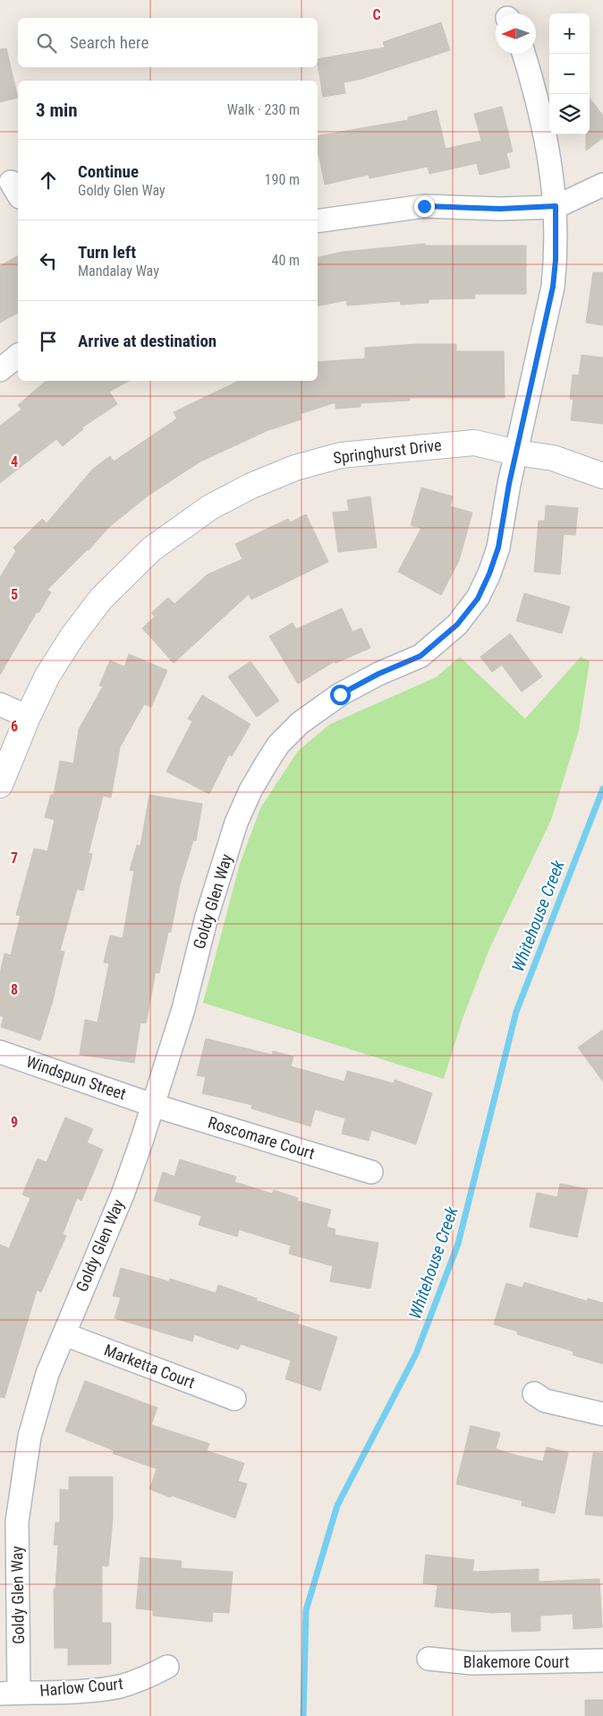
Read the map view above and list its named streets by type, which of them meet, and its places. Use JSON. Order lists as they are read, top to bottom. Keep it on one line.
{"streets":{"street":["Springhurst Drive","Goldy Glen Way","Windspun Street","Roscomare Court","Marketta Court","Blakemore Court","Harlow Court"]},"crossings":[["Springhurst Drive","Goldy Glen Way"],["Goldy Glen Way","Windspun Street"],["Goldy Glen Way","Roscomare Court"],["Goldy Glen Way","Marketta Court"],["Goldy Glen Way","Harlow Court"],["Windspun Street","Roscomare Court"]],"water":["Whitehouse Creek"],"north":"left","page":{"map_buttons":["+","−"],"search":"Search here","heading":["3 min","Walk · 230 m"],"list":[["Continue","Goldy Glen Way","190 m"],["Turn left","Mandalay Way","40 m"],"Arrive at destination"]},"grid":{"columns":["C"],"rows":["4","5","6","7","8","9"]}}
